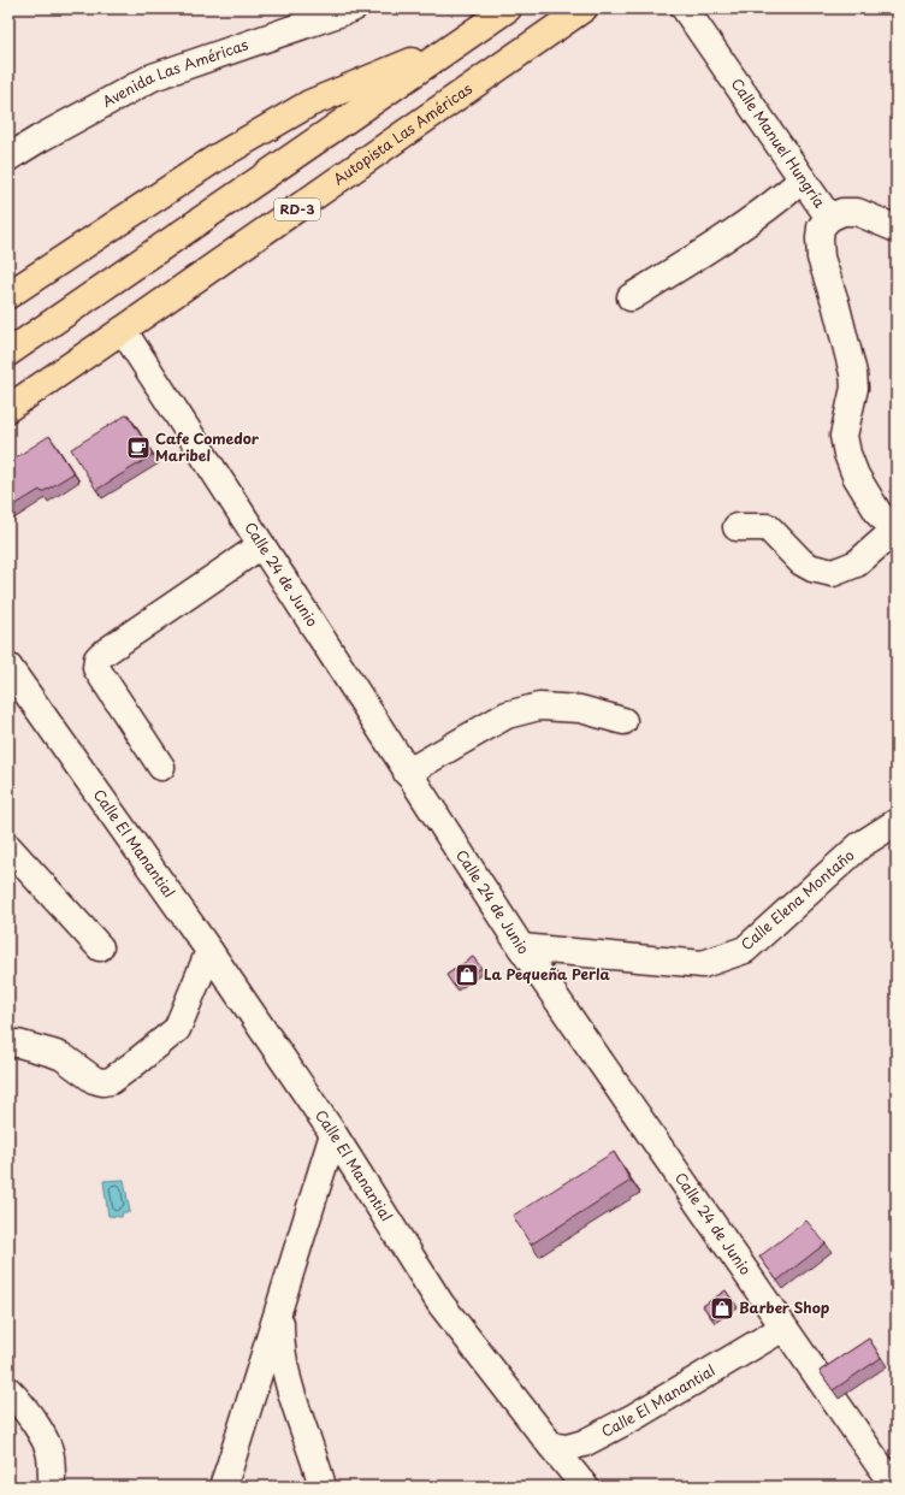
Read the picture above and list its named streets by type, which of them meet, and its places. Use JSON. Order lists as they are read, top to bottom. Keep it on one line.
{"streets":{"highway":["Autopista Las Américas","RD-3"],"street":["Avenida Las Américas","Calle Manuel Hungría","Calle 24 de Junio","Calle El Manantial","Calle Elena Montaño"]},"crossings":[["Autopista Las Américas","Calle 24 de Junio"],["Calle 24 de Junio","Calle El Manantial"],["Calle 24 de Junio","Calle Elena Montaño"]],"places":{"cafe":["Cafe Comedor Maribel"],"shop":["La Pequeña Perla","Barber Shop"]}}
